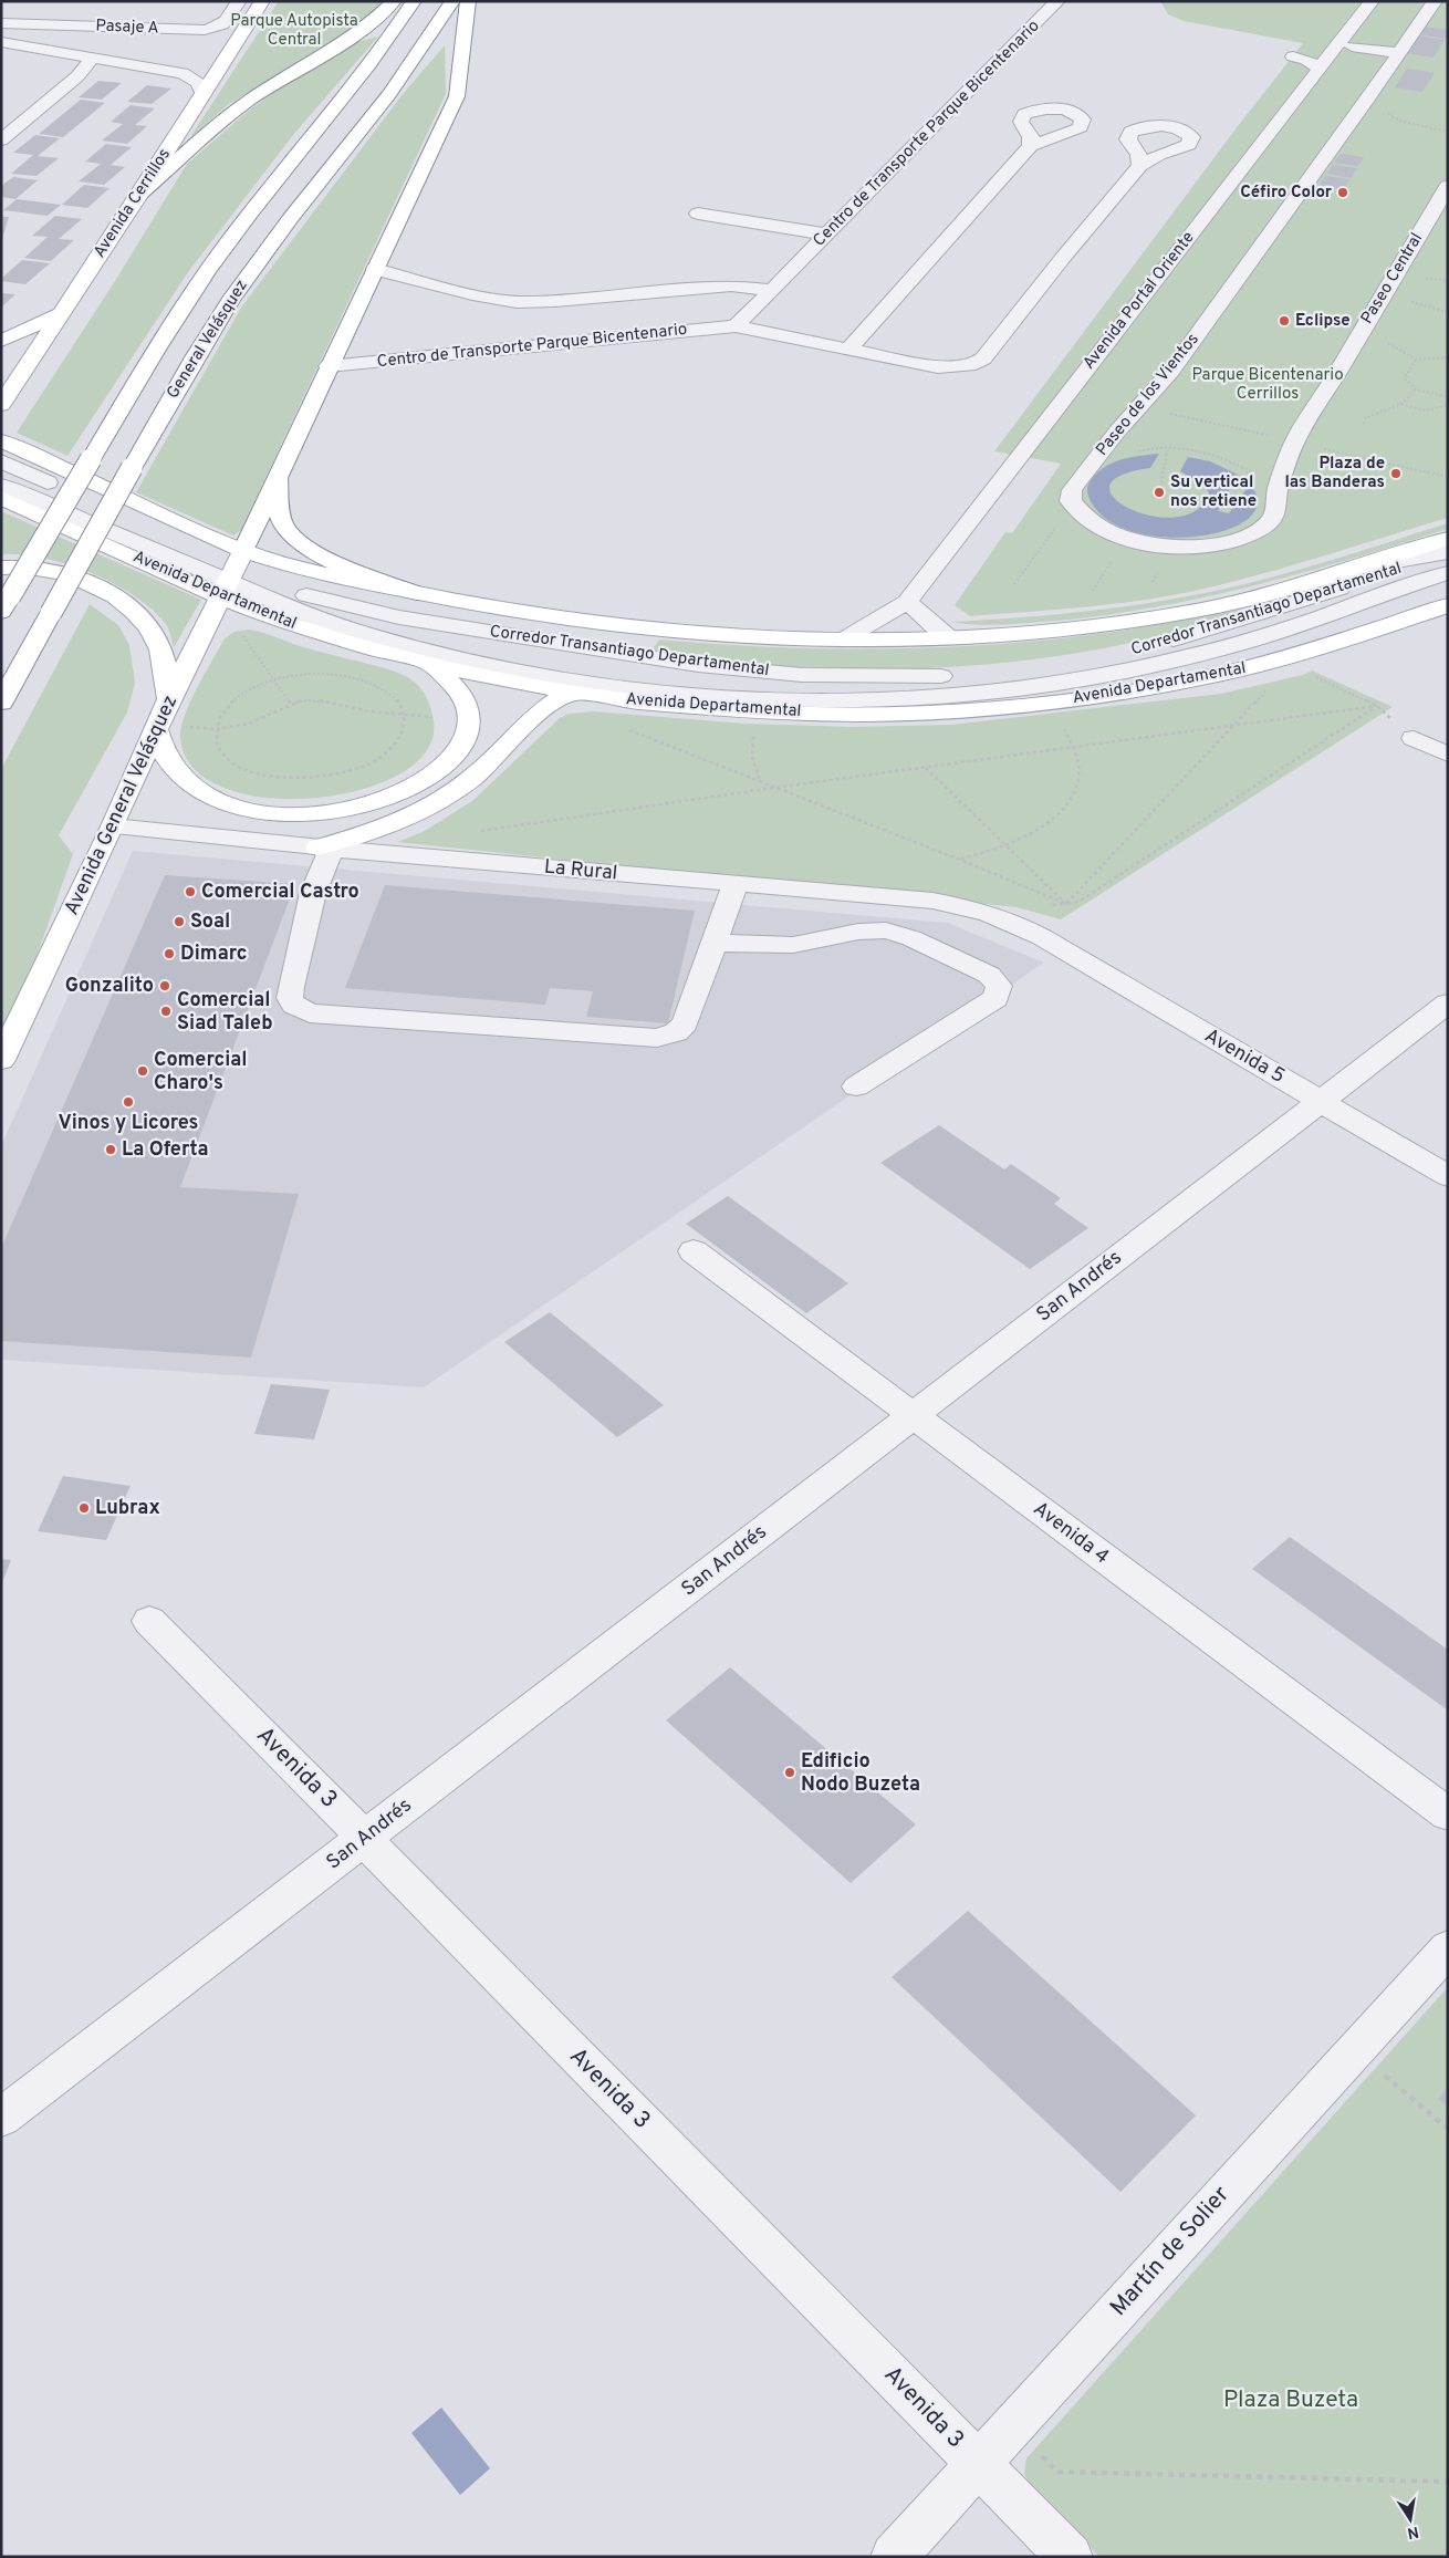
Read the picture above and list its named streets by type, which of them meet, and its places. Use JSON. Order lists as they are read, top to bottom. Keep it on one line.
{"streets":{"main road":["Avenida Cerrillos","General Velásquez","Avenida Departamental","Avenida General Velásquez"],"street":["Pasaje A","Centro de Transporte Parque Bicentenario","Paseo Central","Avenida Portal Oriente","Paseo de los Vientos","Corredor Transantiago Departamental","La Rural","Avenida 5","San Andrés","Avenida 4","Avenida 3","Martín de Solier"]},"crossings":[["Centro de Transporte Parque Bicentenario","Avenida General Velásquez"],["Avenida Portal Oriente","Avenida Departamental"],["Avenida Departamental","Corredor Transantiago Departamental"],["Avenida Departamental","Avenida General Velásquez"],["Corredor Transantiago Departamental","Avenida General Velásquez"],["Avenida General Velásquez","La Rural"],["La Rural","Avenida 5"],["Avenida 5","San Andrés"],["San Andrés","Avenida 4"],["San Andrés","Avenida 3"],["Avenida 3","Martín de Solier"]],"parks":["Parque Autopista Central","Parque Bicentenario Cerrillos","Plaza Buzeta"],"places":["Céfiro Color","Eclipse","Plaza de las Banderas","Su vertical nos retiene","Comercial Castro","Soal","Dimarc","Gonzalito","Comercial Siad Taleb","Comercial Charo's","Vinos y Licores","La Oferta","Lubrax","Edificio Nodo Buzeta"],"north":"bottom"}
